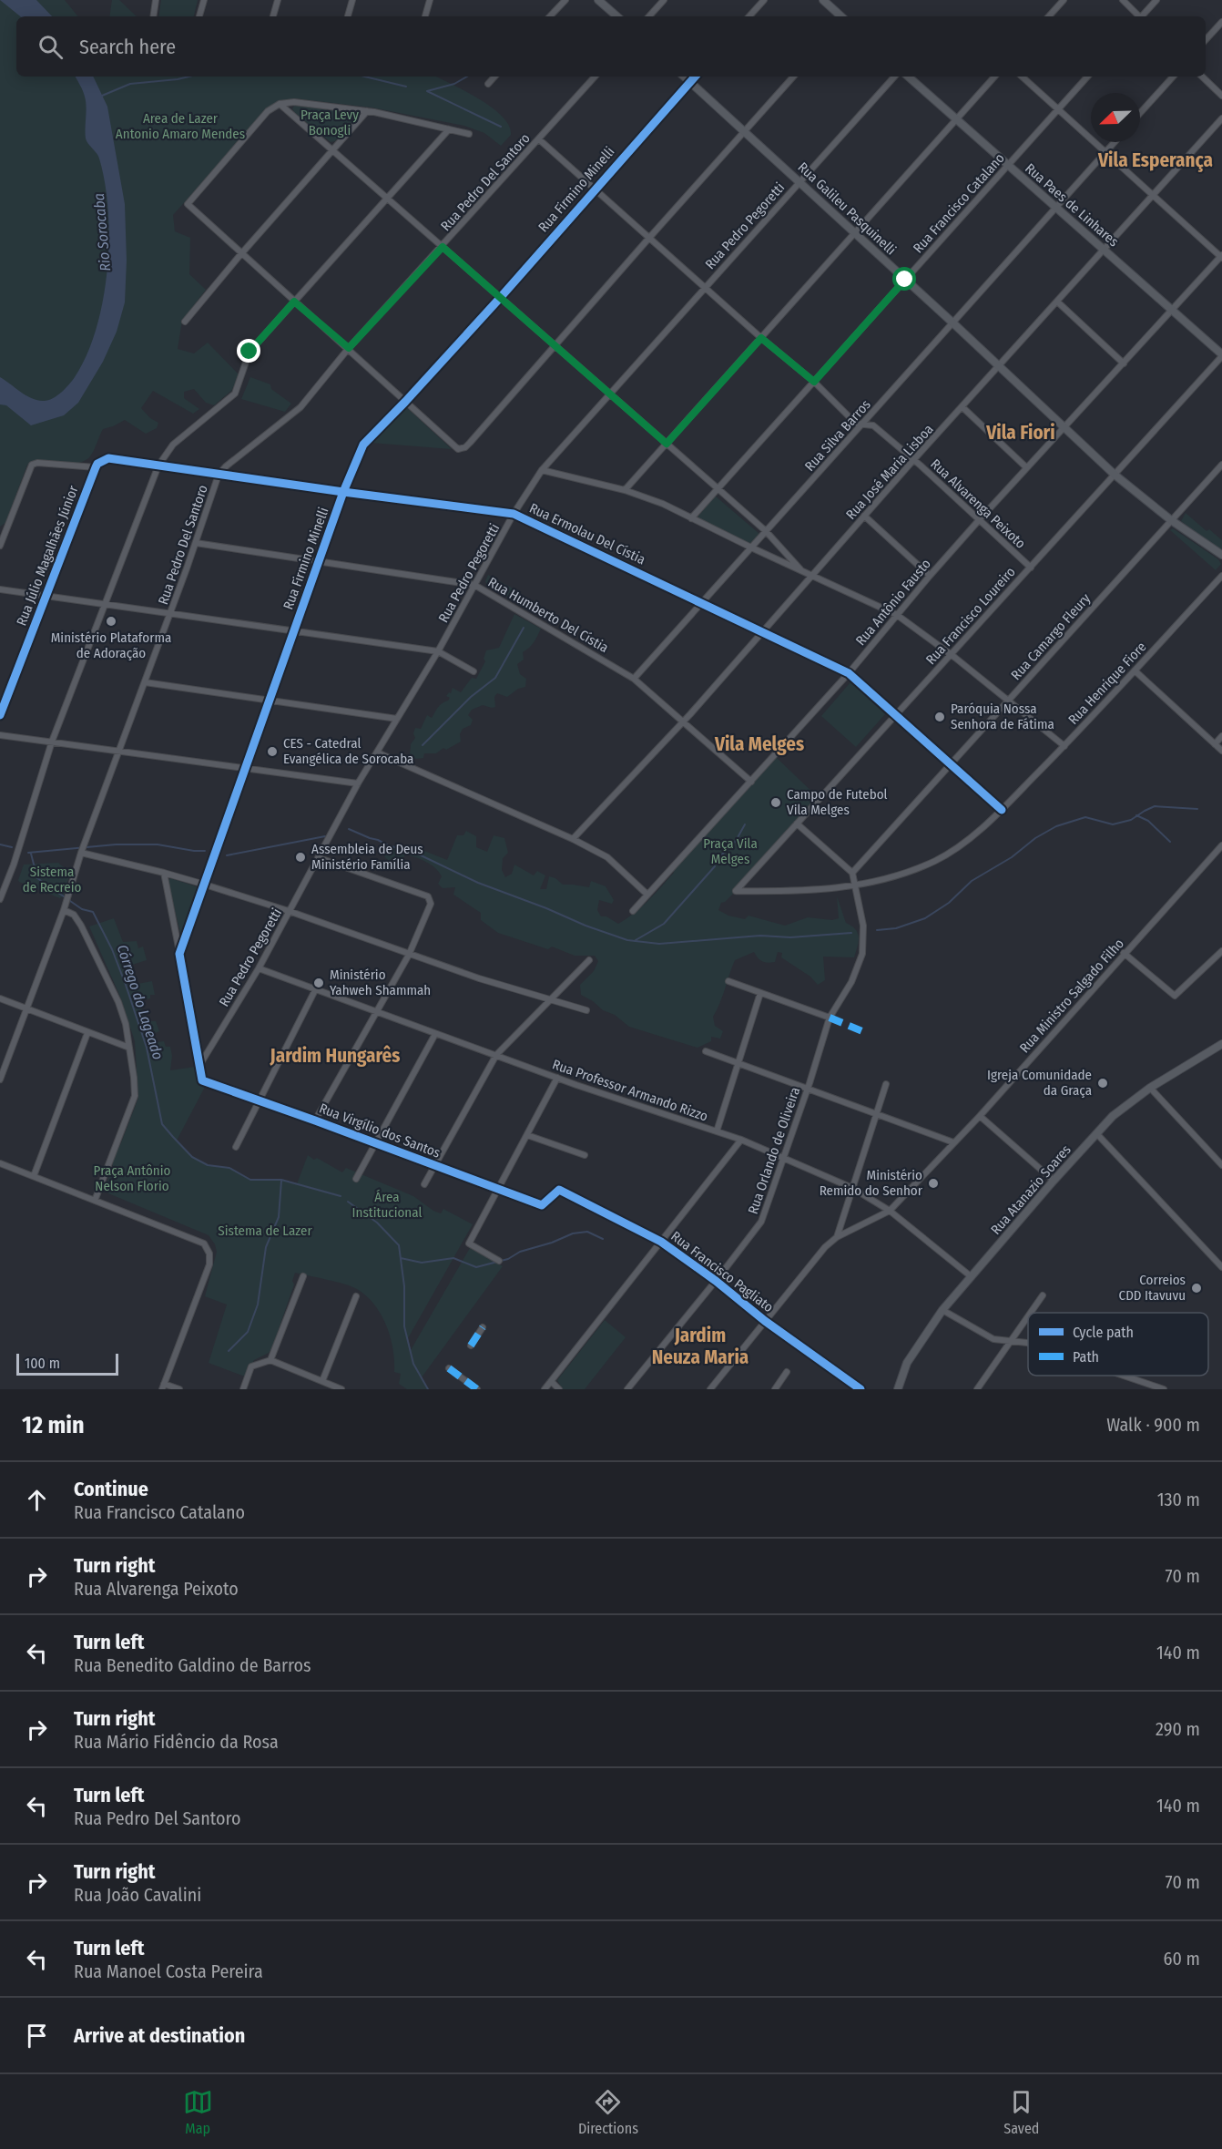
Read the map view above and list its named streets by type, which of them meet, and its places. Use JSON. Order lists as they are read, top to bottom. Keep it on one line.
{"streets":{"street":["Rua Pedro Del Santoro","Rua Firmino Minelli","Rua Francisco Catalano","Rua Paes de Linhares","Rua Galileu Pasquinelli","Rua Pedro Pegoretti","Rua Silva Barros","Rua José Maria Lisboa","Rua Alvarenga Peixoto","Rua Ermolau Del Cístia","Rua Júlio Magalhães Júnior","Rua Antônio Fausto","Rua Humberto Del Cístia","Rua Francisco Loureiro","Rua Camargo Fleury","Rua Henrique Fiore","Rua Ministro Salgado Filho","Rua Professor Armando Rizzo","Rua Virgílio dos Santos","Rua Orlando de Oliveira","Rua Atanazio Soares","Rua Francisco Pagliato"]},"crossings":[["Rua Pedro Del Santoro","Rua Alvarenga Peixoto"],["Rua Pedro Del Santoro","Rua Ermolau Del Cístia"],["Rua Pedro Del Santoro","Rua Humberto Del Cístia"],["Rua Firmino Minelli","Rua Galileu Pasquinelli"],["Rua Firmino Minelli","Rua Alvarenga Peixoto"],["Rua Firmino Minelli","Rua Ermolau Del Cístia"],["Rua Firmino Minelli","Rua Humberto Del Cístia"],["Rua Francisco Catalano","Rua Paes de Linhares"],["Rua Francisco Catalano","Rua Galileu Pasquinelli"],["Rua Francisco Catalano","Rua Alvarenga Peixoto"],["Rua Paes de Linhares","Rua Silva Barros"],["Rua Paes de Linhares","Rua José Maria Lisboa"],["Rua Paes de Linhares","Rua Antônio Fausto"],["Rua Paes de Linhares","Rua Francisco Loureiro"],["Rua Galileu Pasquinelli","Rua Pedro Pegoretti"],["Rua Galileu Pasquinelli","Rua Silva Barros"],["Rua Galileu Pasquinelli","Rua José Maria Lisboa"],["Rua Galileu Pasquinelli","Rua Antônio Fausto"],["Rua Galileu Pasquinelli","Rua Francisco Loureiro"],["Rua Galileu Pasquinelli","Rua Camargo Fleury"],["Rua Pedro Pegoretti","Rua Alvarenga Peixoto"],["Rua Pedro Pegoretti","Rua Ermolau Del Cístia"],["Rua Pedro Pegoretti","Rua Humberto Del Cístia"],["Rua Pedro Pegoretti","Rua Professor Armando Rizzo"],["Rua Pedro Pegoretti","Rua Virgílio dos Santos"],["Rua Silva Barros","Rua Alvarenga Peixoto"],["Rua Silva Barros","Rua Ermolau Del Cístia"],["Rua Silva Barros","Rua Humberto Del Cístia"],["Rua José Maria Lisboa","Rua Alvarenga Peixoto"],["Rua José Maria Lisboa","Rua Ermolau Del Cístia"],["Rua José Maria Lisboa","Rua Humberto Del Cístia"],["Rua Alvarenga Peixoto","Rua Antônio Fausto"],["Rua Alvarenga Peixoto","Rua Francisco Loureiro"],["Rua Ermolau Del Cístia","Rua Júlio Magalhães Júnior"],["Rua Ermolau Del Cístia","Rua Antônio Fausto"],["Rua Ermolau Del Cístia","Rua Francisco Loureiro"],["Rua Ermolau Del Cístia","Rua Camargo Fleury"],["Rua Ermolau Del Cístia","Rua Henrique Fiore"],["Rua Antônio Fausto","Rua Humberto Del Cístia"],["Rua Francisco Loureiro","Rua Henrique Fiore"],["Rua Henrique Fiore","Rua Orlando de Oliveira"],["Rua Ministro Salgado Filho","Rua Professor Armando Rizzo"],["Rua Ministro Salgado Filho","Rua Francisco Pagliato"],["Rua Professor Armando Rizzo","Rua Orlando de Oliveira"],["Rua Professor Armando Rizzo","Rua Atanazio Soares"],["Rua Virgílio dos Santos","Rua Francisco Pagliato"],["Rua Orlando de Oliveira","Rua Francisco Pagliato"]],"districts":["Vila Esperança","Vila Fiori","Vila Melges","Jardim Hungarês","Jardim Neuza Maria"],"water":["Rio Sorocaba","Córrego do Lageado"],"parks":["Praça Levy Bonogli","Area de Lazer Antonio Amaro Mendes","Praça Vila Melges","Sistema de Recreio","Praça Antônio Nelson Florio","Área Institucional","Sistema de Lazer"],"places":["Ministério Plataforma de Adoração","Paróquia Nossa Senhora de Fátima","CES - Catedral Evangélica de Sorocaba","Campo de Futebol Vila Melges","Assembleia de Deus Ministério Família","Ministério Yahweh Shammah","Igreja Comunidade da Graça","Ministério Remido do Senhor","Correios CDD Itavuvu"],"legend":["Cycle path","Path"],"scale_bar":"100 m","north":"bottom left","page":{"search":"Search here","scale":"100 m","heading":["12 min","Walk · 900 m"],"list":[["Continue","Rua Francisco Catalano","130 m"],["Turn right","Rua Alvarenga Peixoto","70 m"],["Turn left","Rua Benedito Galdino de Barros","140 m"],["Turn right","Rua Mário Fidêncio da Rosa","290 m"],["Turn left","Rua Pedro Del Santoro","140 m"],["Turn right","Rua João Cavalini","70 m"],["Turn left","Rua Manoel Costa Pereira","60 m"],"Arrive at destination"],"nav":["Map","Directions","Saved"]}}
